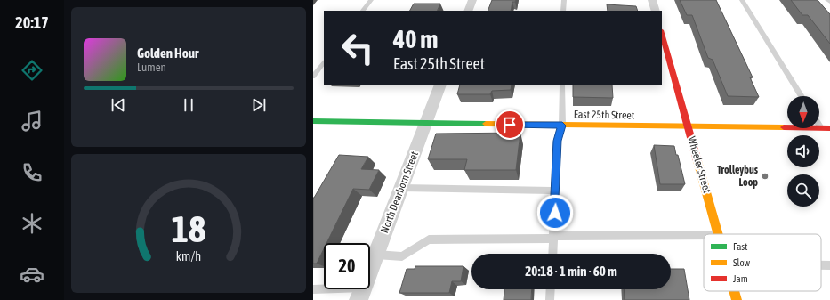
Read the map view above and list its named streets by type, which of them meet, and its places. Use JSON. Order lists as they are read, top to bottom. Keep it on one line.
{"streets":{"street":["East 25th Street","Wheeler Street","North Dearborn Street"]},"crossings":[["East 25th Street","Wheeler Street"],["East 25th Street","North Dearborn Street"]],"places":["Trolleybus Loop"],"legend":["Fast","Slow","Jam"],"north":"bottom","page":{"tabs":"20:17","turn":["40 m","East 25th Street"],"song":["Golden Hour","Lumen"],"limit":"20","trip":"20:18 · 1 min · 60 m","gauge":["18","km/h"]}}
